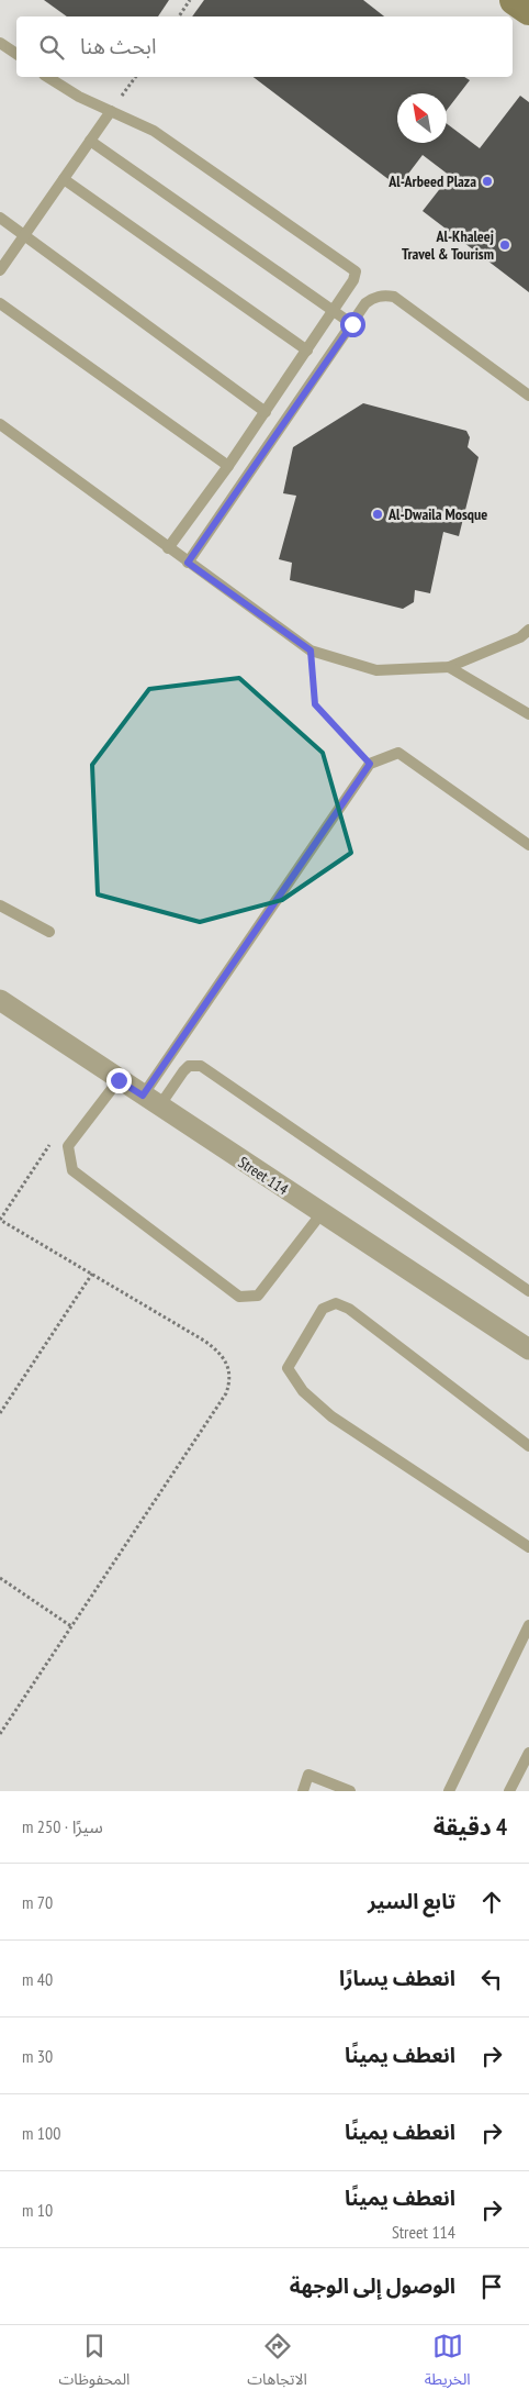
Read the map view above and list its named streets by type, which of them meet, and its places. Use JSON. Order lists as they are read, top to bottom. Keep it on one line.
{"streets":{"street":["Street 114"]},"places":["Al-Arbeed Plaza","Al-Khaleej Travel & Tourism","Al-Dwaila Mosque"],"north":"top left","page":{"search":"ابحث هنا","heading":["4 دقيقة","سيرًا · 250 m"],"list":[["تابع السير","70 m"],["انعطف يسارًا","40 m"],["انعطف يمينًا","30 m"],["انعطف يمينًا","100 m"],["انعطف يمينًا","Street 114","10 m"],"الوصول إلى الوجهة"],"nav":["الخريطة","الاتجاهات","المحفوظات"]}}
